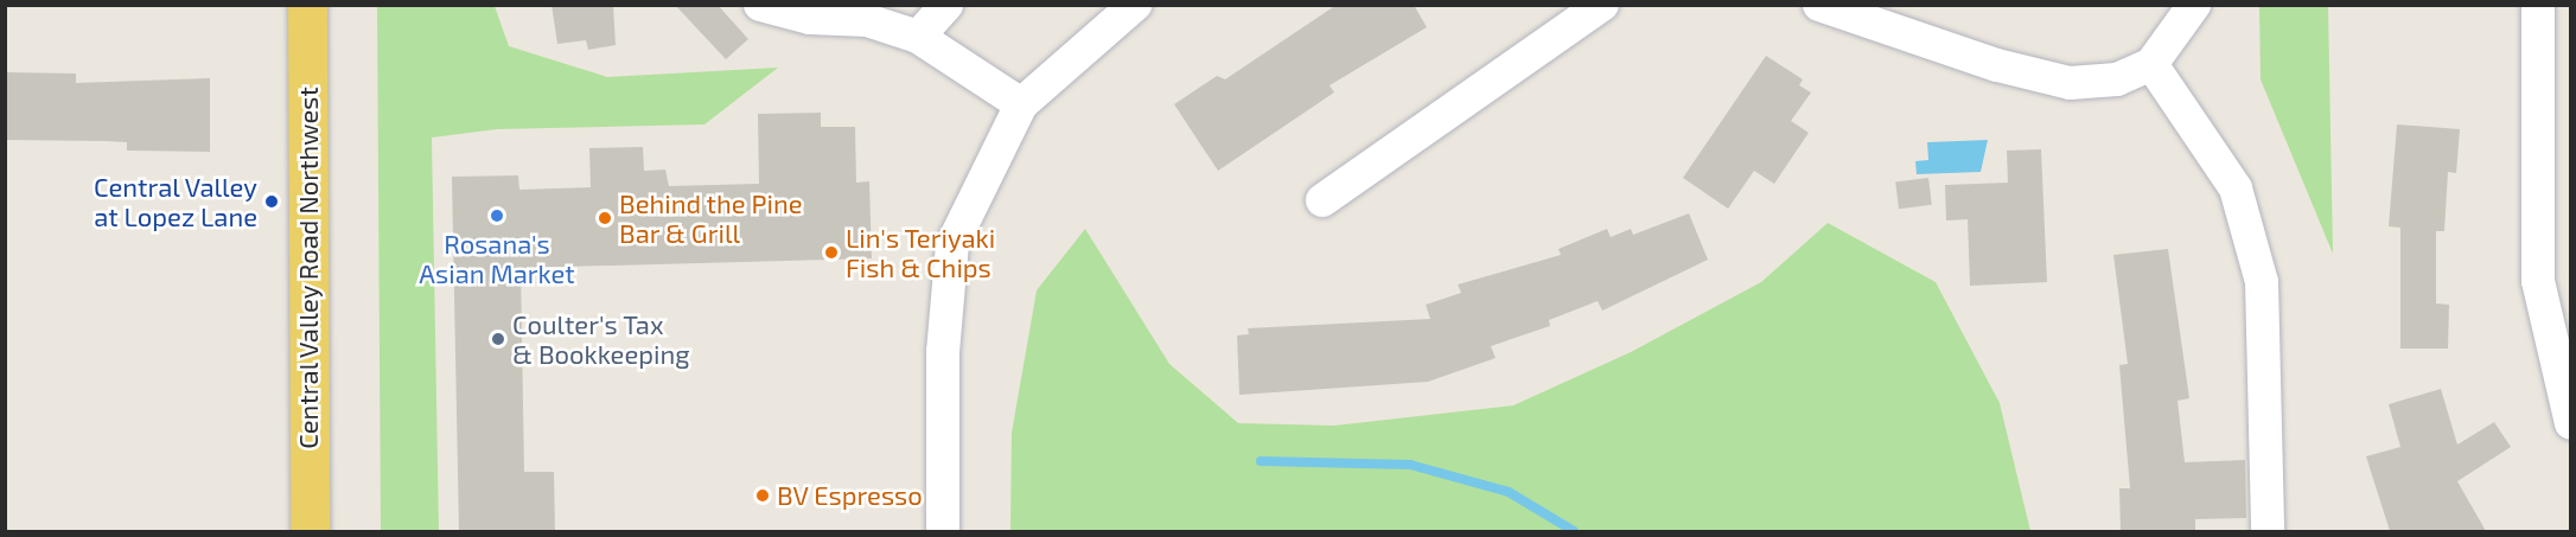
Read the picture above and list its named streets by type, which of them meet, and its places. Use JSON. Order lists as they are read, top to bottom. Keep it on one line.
{"streets":{"main road":["Central Valley Road Northwest"]},"places":["Central Valley at Lopez Lane","Rosana's Asian Market","Behind the Pine Bar & Grill","Lin's Teriyaki Fish & Chips","Coulter's Tax & Bookkeeping","BV Espresso"]}
